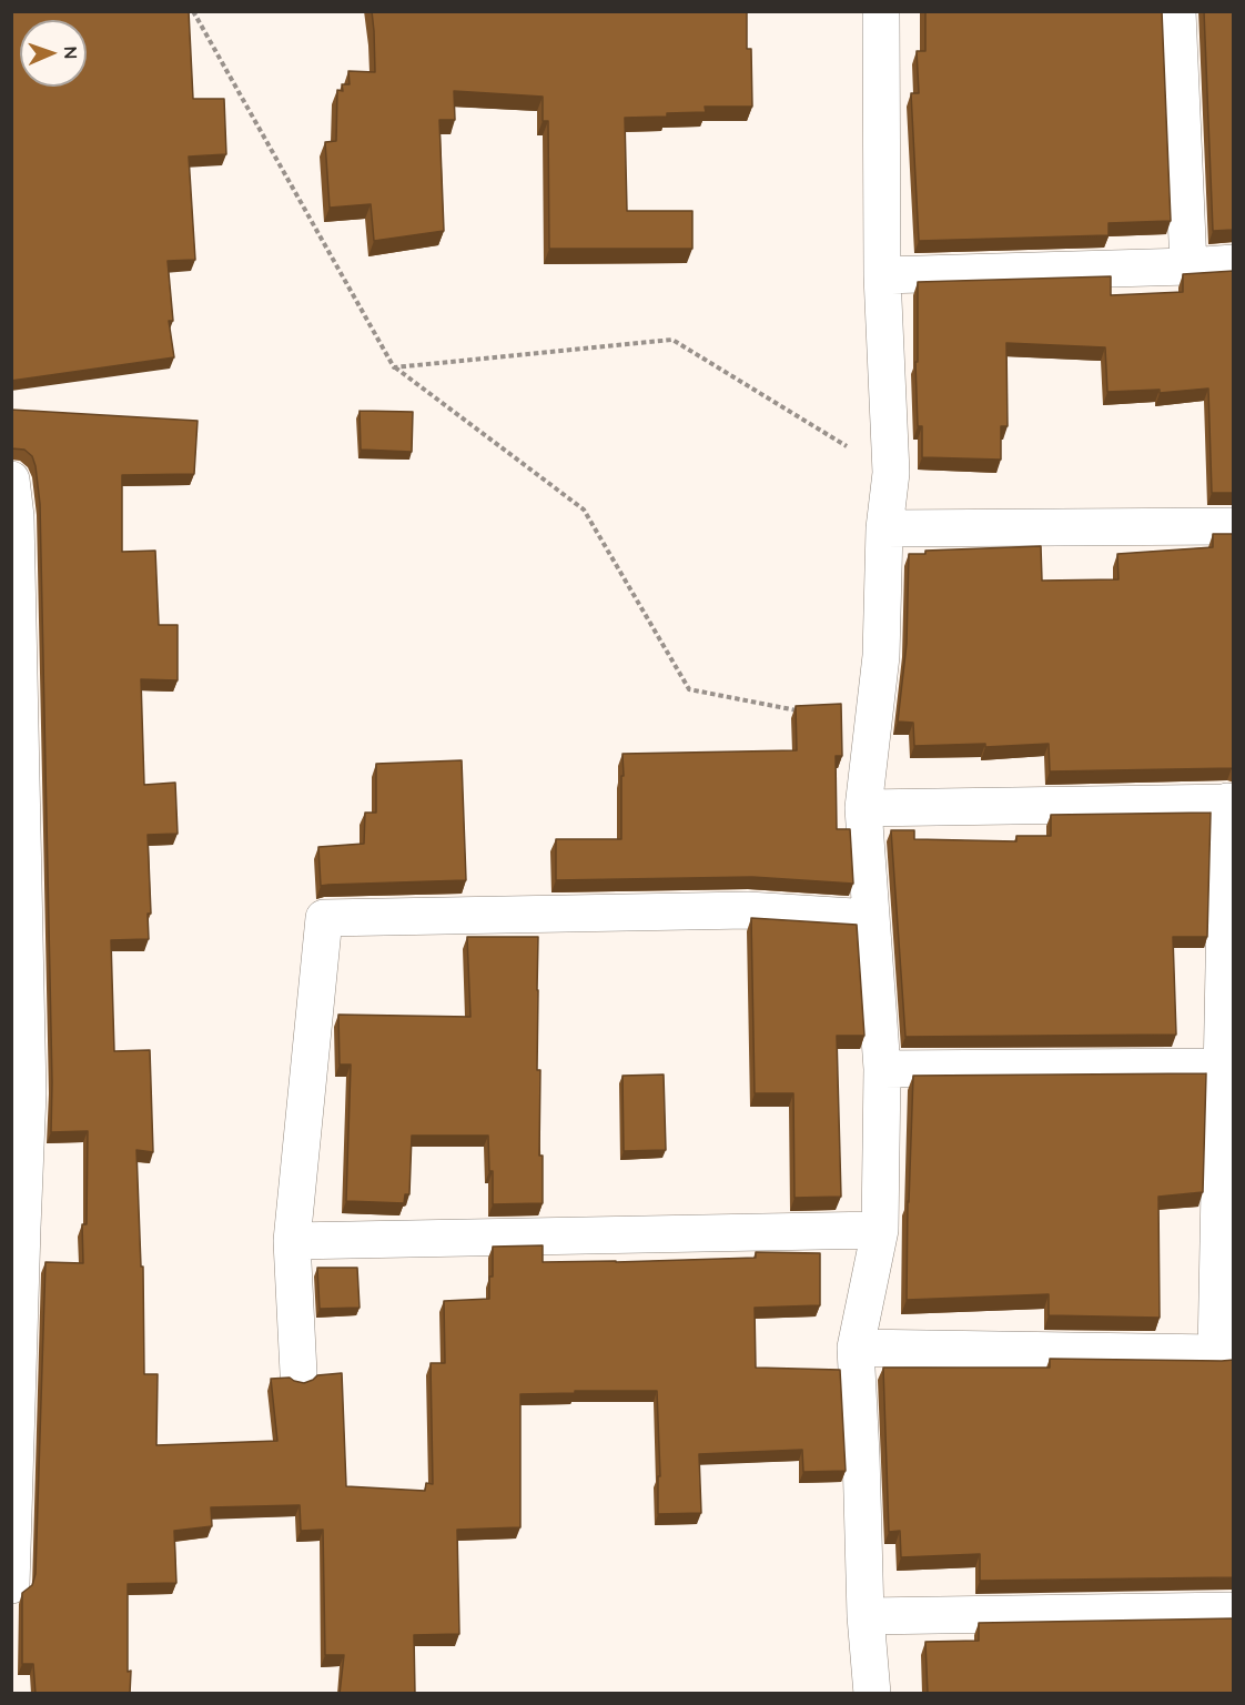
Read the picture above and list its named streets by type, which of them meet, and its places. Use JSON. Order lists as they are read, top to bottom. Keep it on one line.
{"north":"right"}
